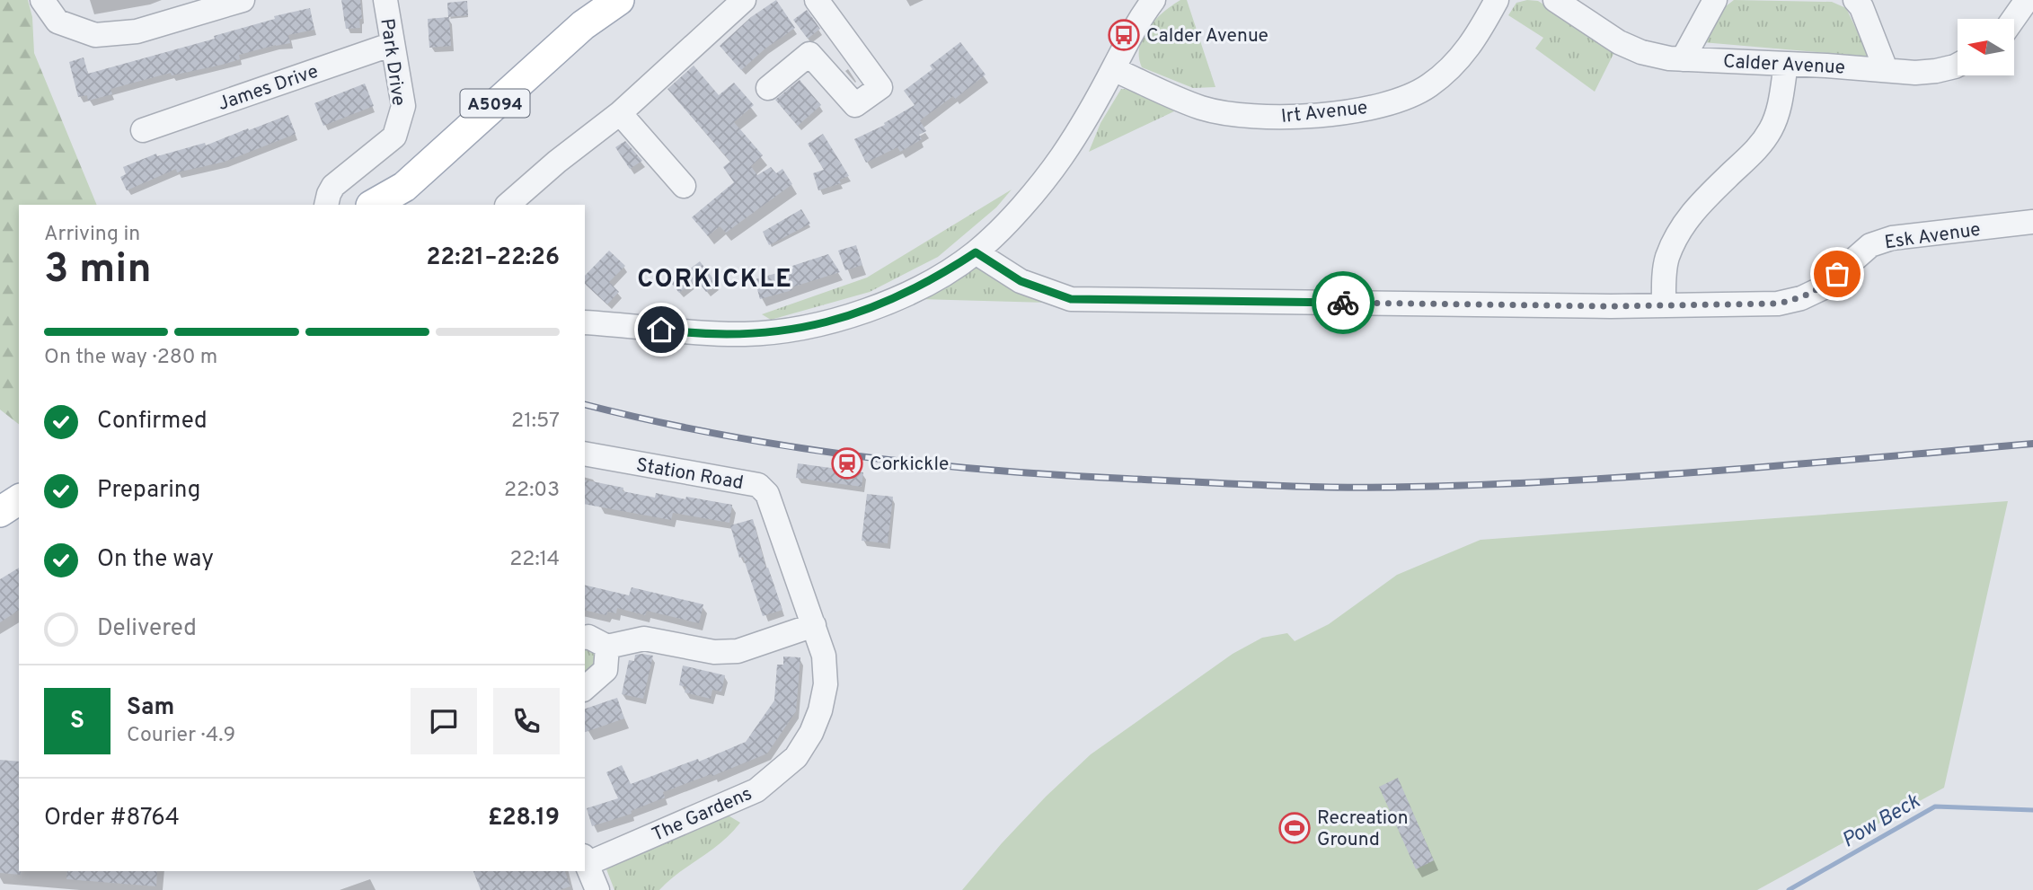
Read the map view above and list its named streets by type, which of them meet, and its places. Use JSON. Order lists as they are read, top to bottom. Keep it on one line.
{"streets":{"main road":["A5094"],"street":["Park Drive","Calder Avenue","James Drive","Irt Avenue","Esk Avenue","Station Road","The Gardens"]},"crossings":[["Park Drive","James Drive"],["Station Road","The Gardens"]],"districts":["CORKICKLE"],"water":["Pow Beck"],"places":{"bus stop":["Calder Avenue"],"station":["Corkickle"],"sports":["Recreation Ground"]},"north":"left","page":{"heading":["3 min","Arriving in","22:21–22:26"],"panel":["Sam","Courier · 4.9","Order #8764","£28.19"],"bar":"On the way · 280 m","list":[["Confirmed","21:57"],["Preparing","22:03"],["On the way","22:14"],"Delivered"],"round":"S"}}
